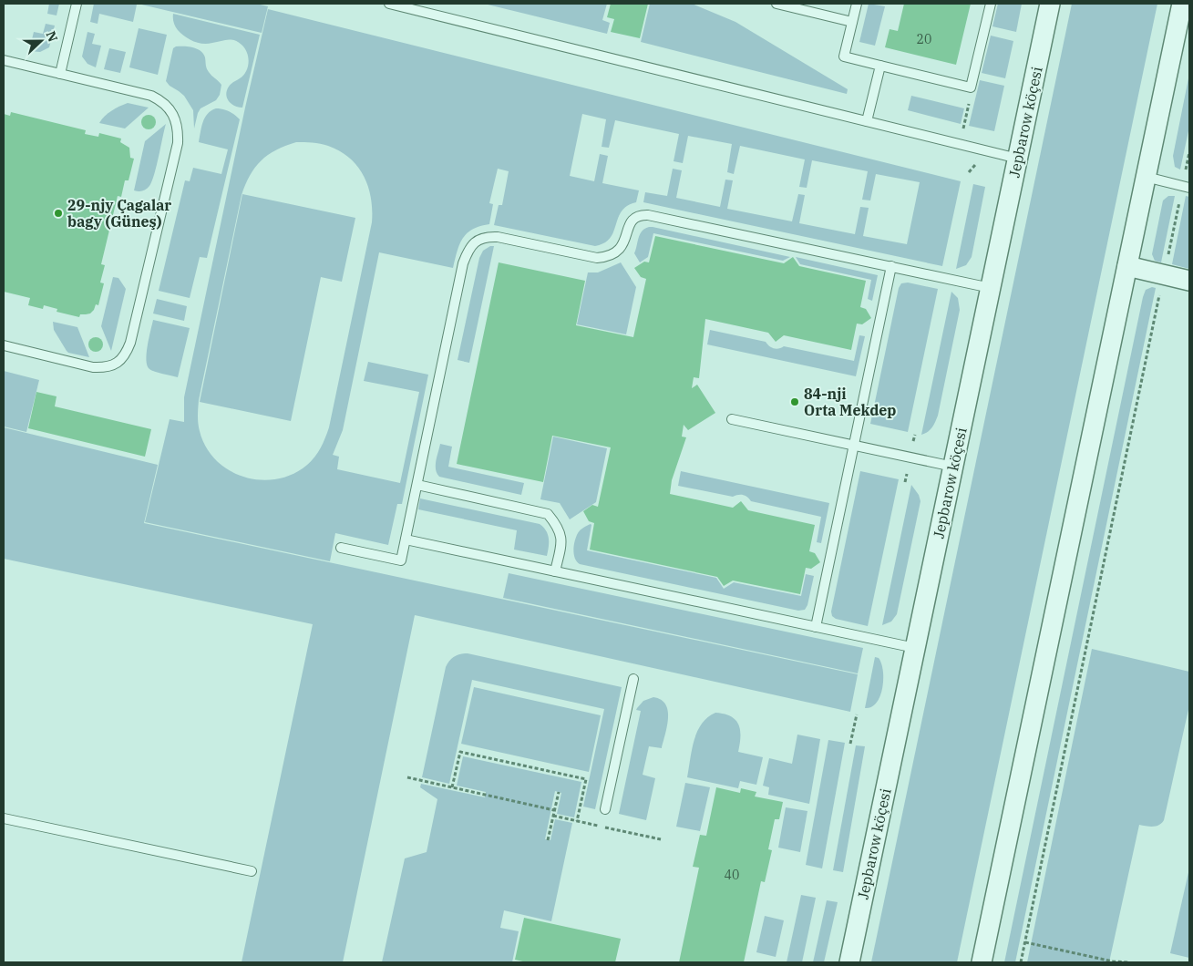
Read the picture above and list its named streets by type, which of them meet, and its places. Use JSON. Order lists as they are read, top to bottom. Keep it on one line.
{"streets":{"street":["Jepbarow köçesi"]},"places":["29-njy Çagalar bagy (Güneş)","84-nji Orta Mekdep"],"house_numbers":["20","40"],"north":"right"}
